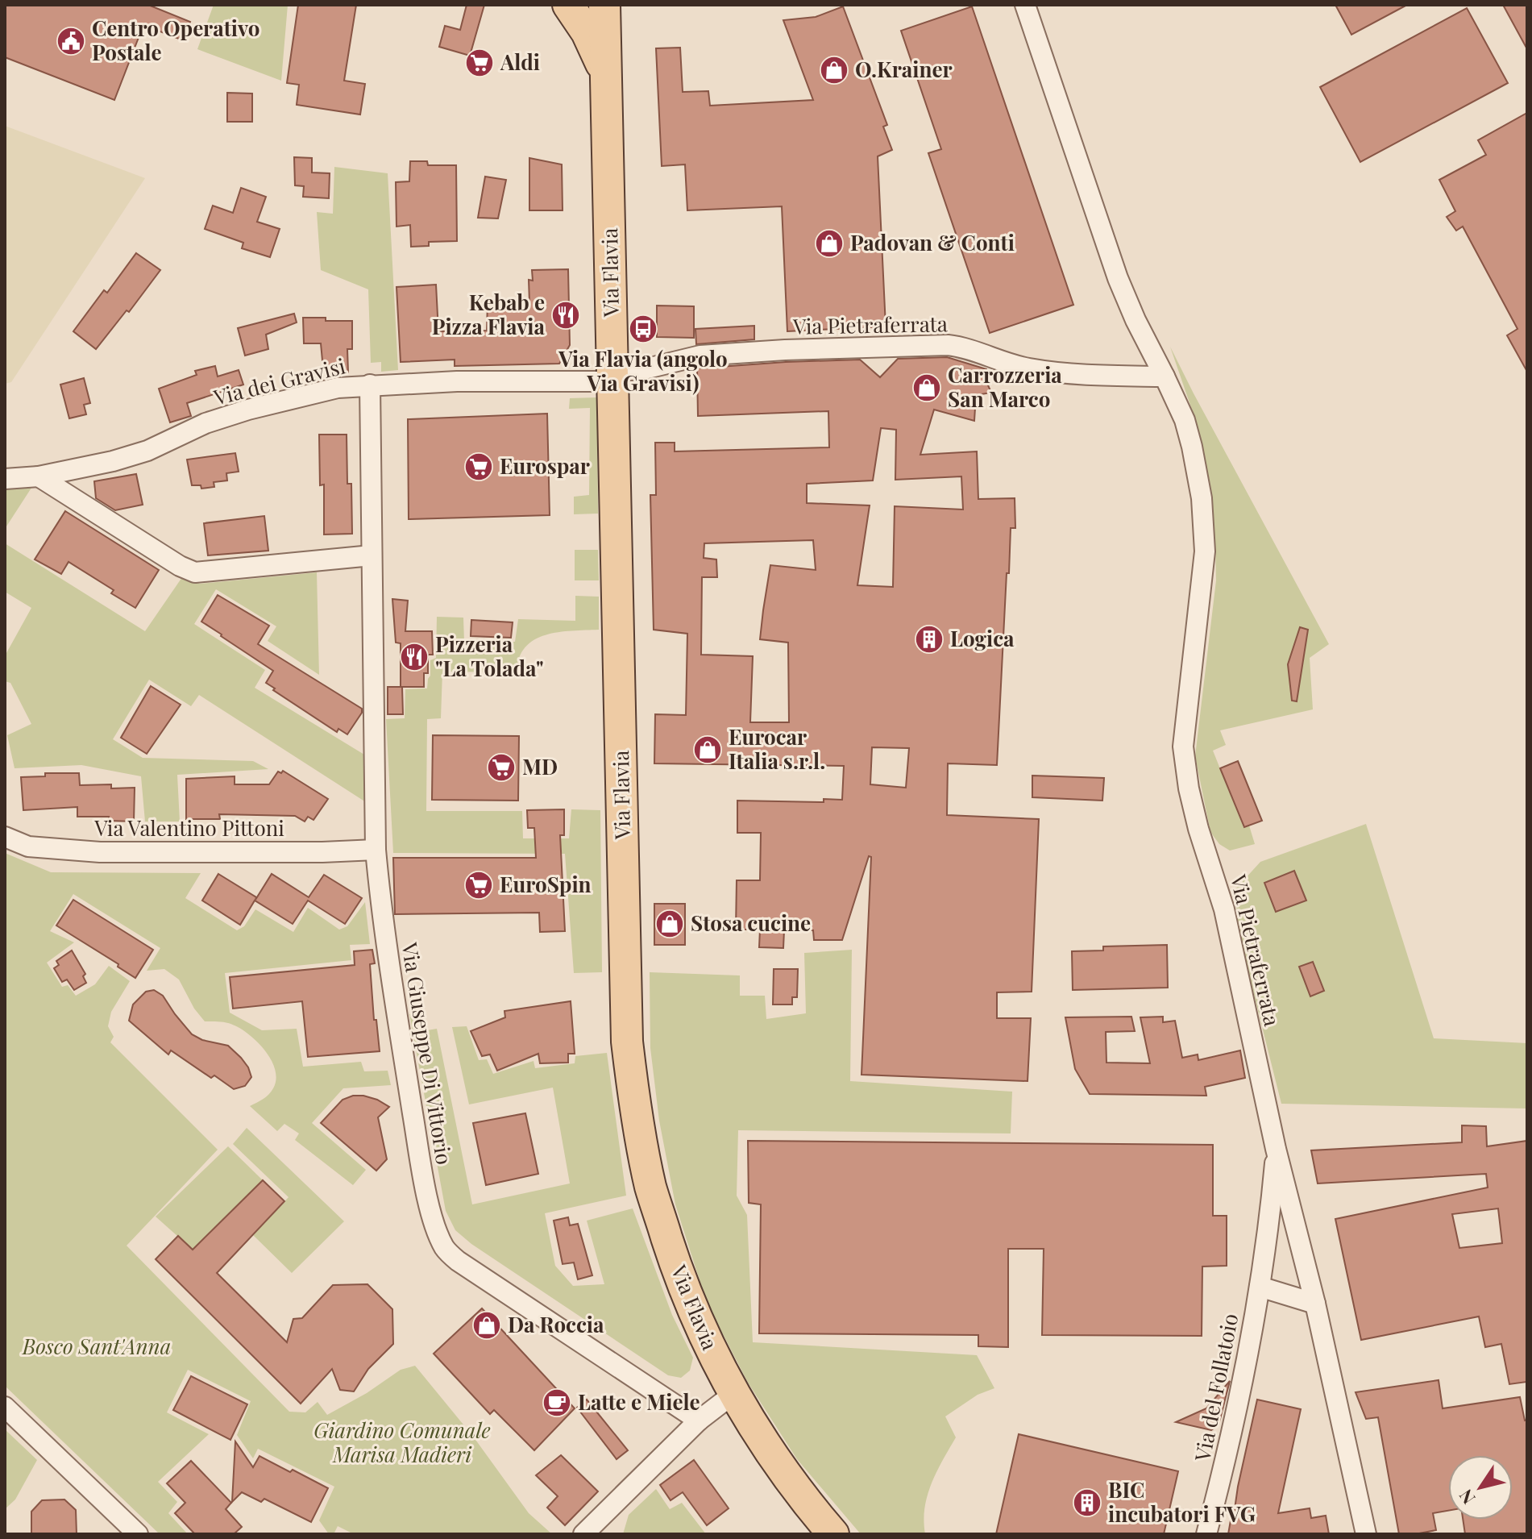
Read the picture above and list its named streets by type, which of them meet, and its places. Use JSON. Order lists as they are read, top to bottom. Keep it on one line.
{"streets":{"main road":["Via Flavia"],"street":["Via Pietraferrata","Via dei Gravisi","Via Valentino Pittoni","Via Giuseppe Di Vittorio","Via del Follatoio"]},"crossings":[["Via Flavia","Via Pietraferrata"],["Via Flavia","Via dei Gravisi"],["Via Pietraferrata","Via dei Gravisi"],["Via Pietraferrata","Via del Follatoio"],["Via dei Gravisi","Via Giuseppe Di Vittorio"],["Via Valentino Pittoni","Via Giuseppe Di Vittorio"]],"parks":["Bosco Sant'Anna","Giardino Comunale Marisa Madieri"],"places":{"public building":["Centro Operativo Postale"],"supermarket":["Aldi","Eurospar","MD","EuroSpin"],"shop":["O.Krainer","Padovan & Conti","Carrozzeria San Marco","Eurocar Italia s.r.l.","Stosa cucine","Da Roccia"],"restaurant":["Kebab e Pizza Flavia","Pizzeria \"La Tolada\""],"bus stop":["Via Flavia (angolo Via Gravisi)"],"building":["Logica","BIC incubatori FVG"],"cafe":["Latte e Miele"]},"north":"bottom left"}
